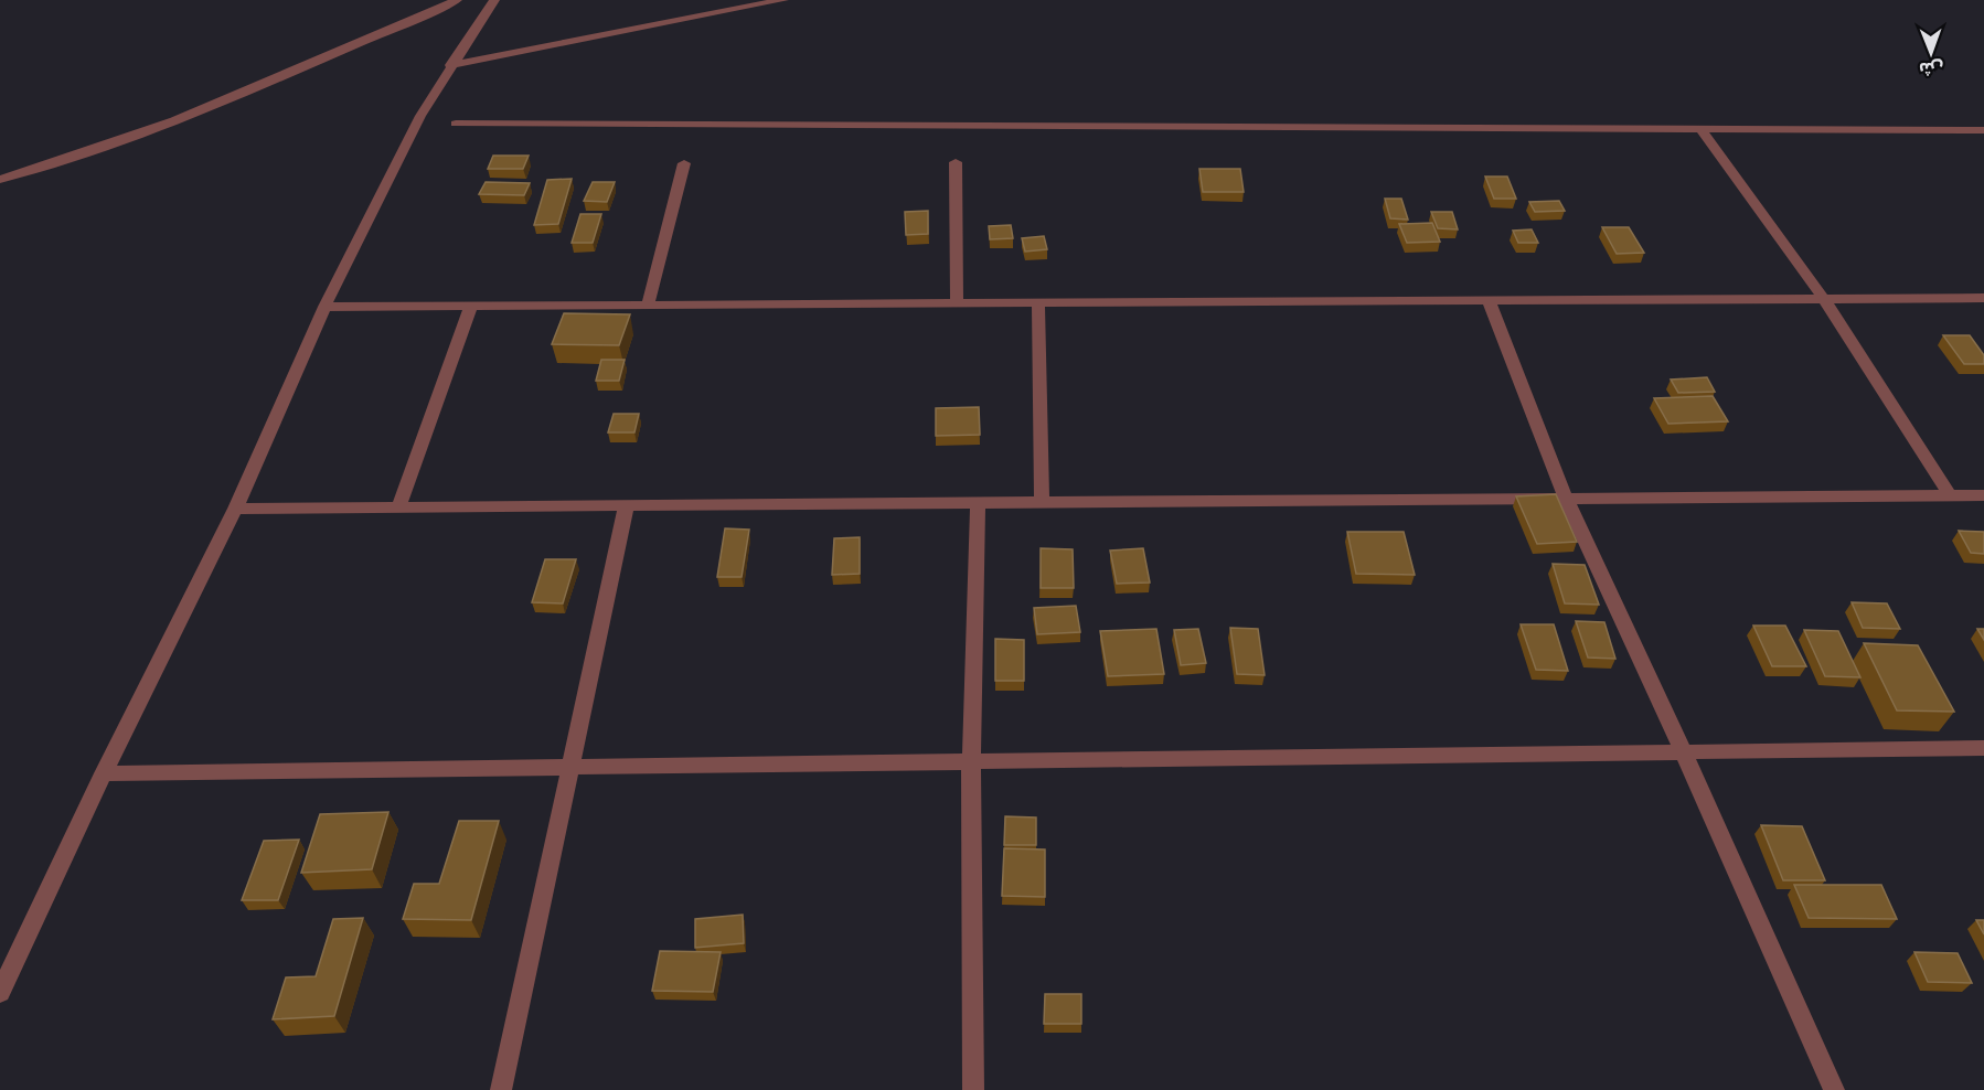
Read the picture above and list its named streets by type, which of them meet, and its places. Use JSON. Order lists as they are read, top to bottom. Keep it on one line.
{"north":"bottom"}
